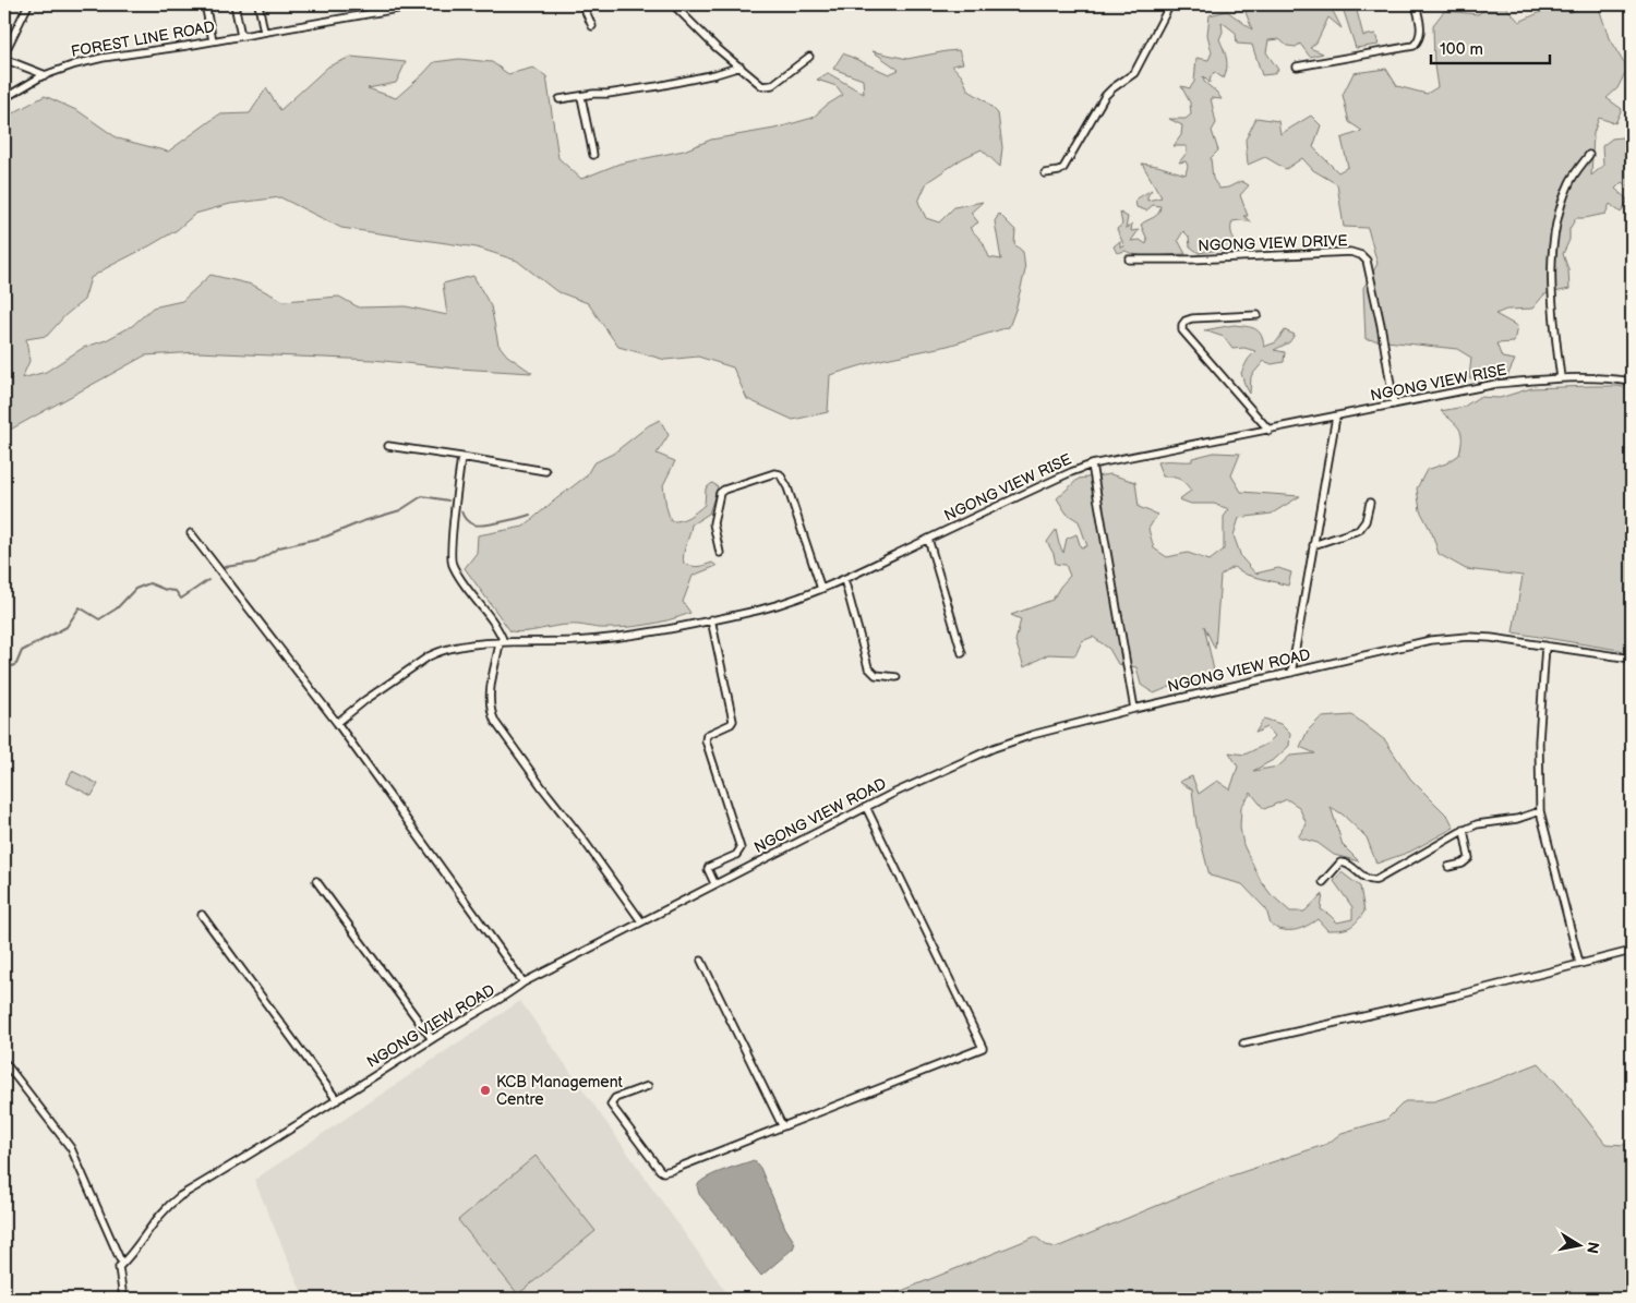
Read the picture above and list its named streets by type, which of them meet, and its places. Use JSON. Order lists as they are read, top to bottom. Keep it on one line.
{"streets":{"street":["FOREST LINE ROAD","NGONG VIEW DRIVE","NGONG VIEW RISE","NGONG VIEW ROAD"]},"crossings":[["NGONG VIEW DRIVE","NGONG VIEW RISE"]],"places":["KCB Management Centre"],"scale_bar":"100 m","north":"right"}
